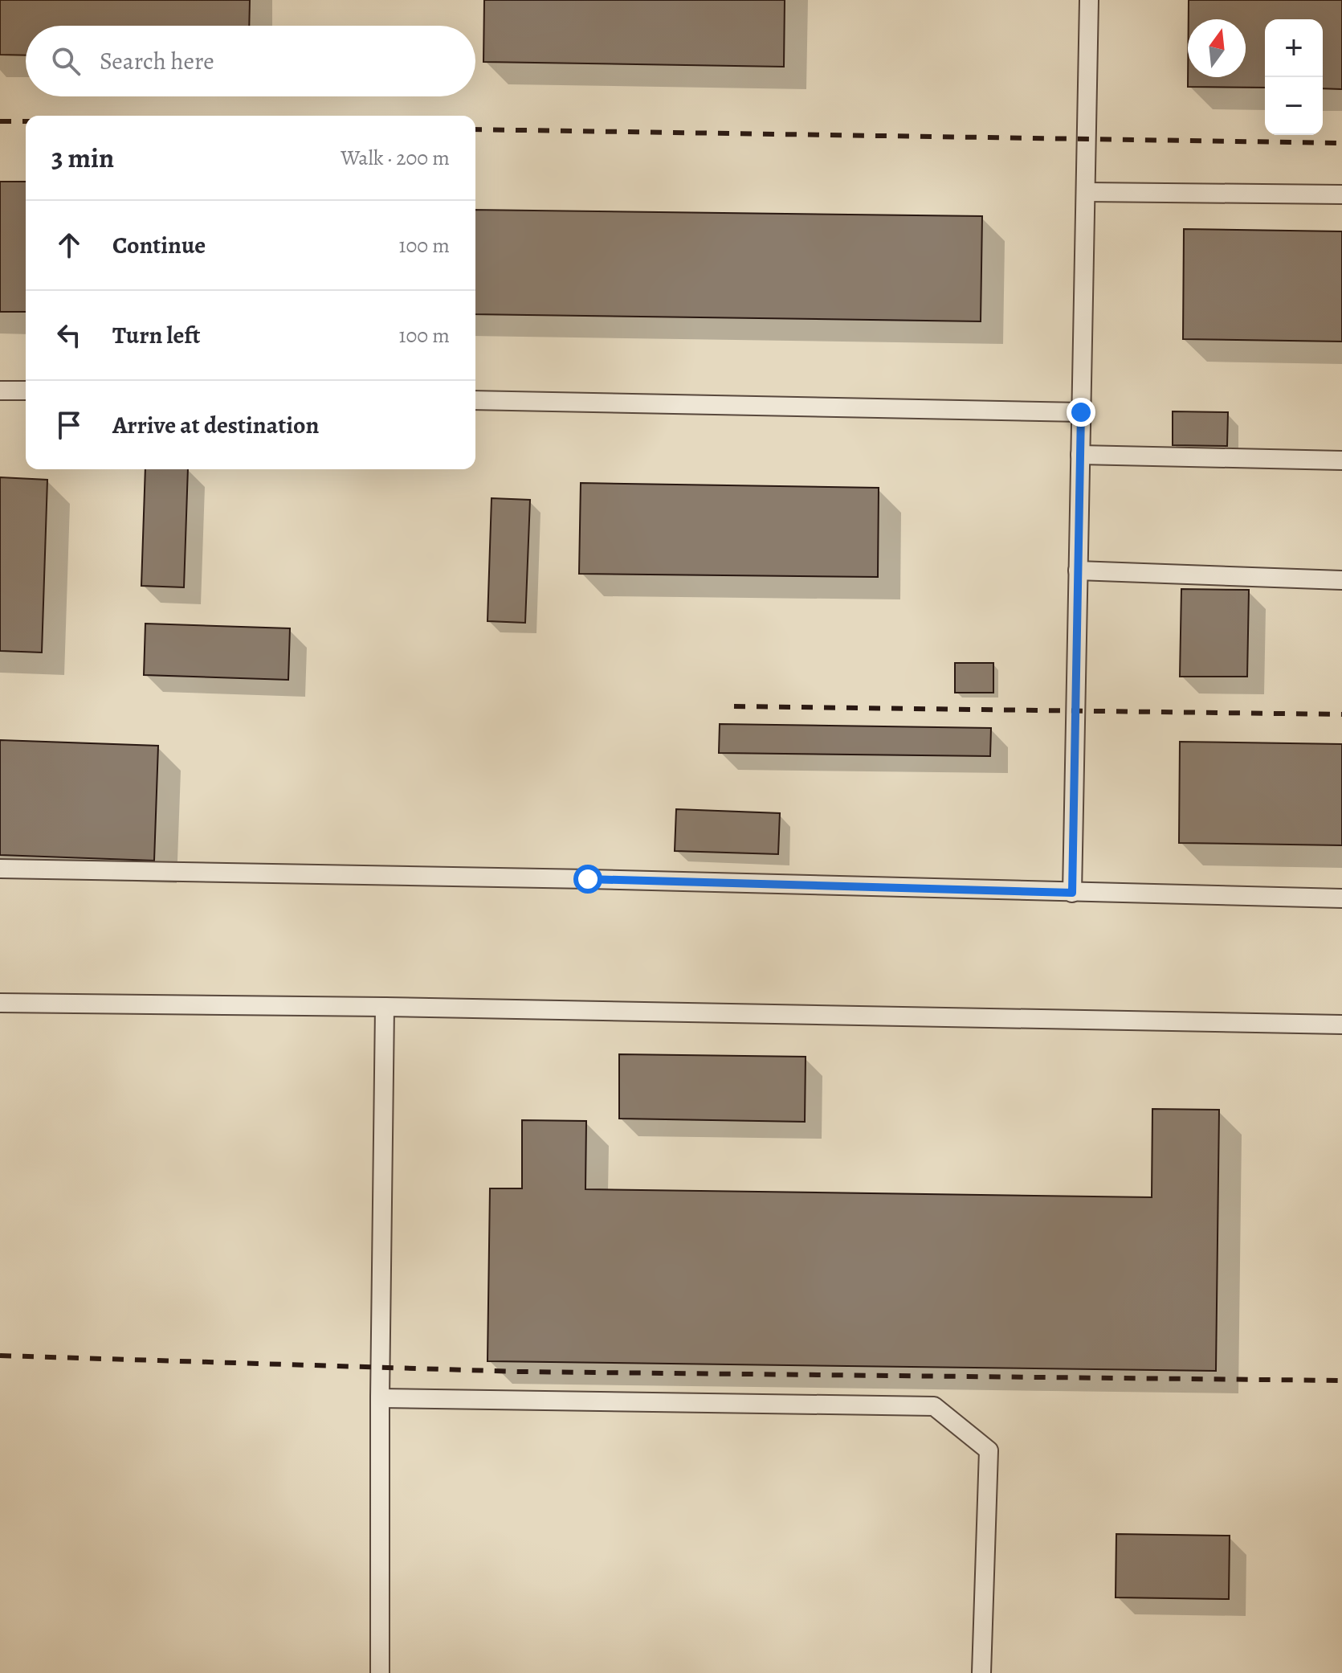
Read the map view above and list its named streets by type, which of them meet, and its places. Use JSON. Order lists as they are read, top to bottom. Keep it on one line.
{"north":"top","page":{"map_buttons":["+","−"],"search":"Search here","heading":["3 min","Walk · 200 m"],"list":[["Continue","100 m"],["Turn left","100 m"],"Arrive at destination"]}}
